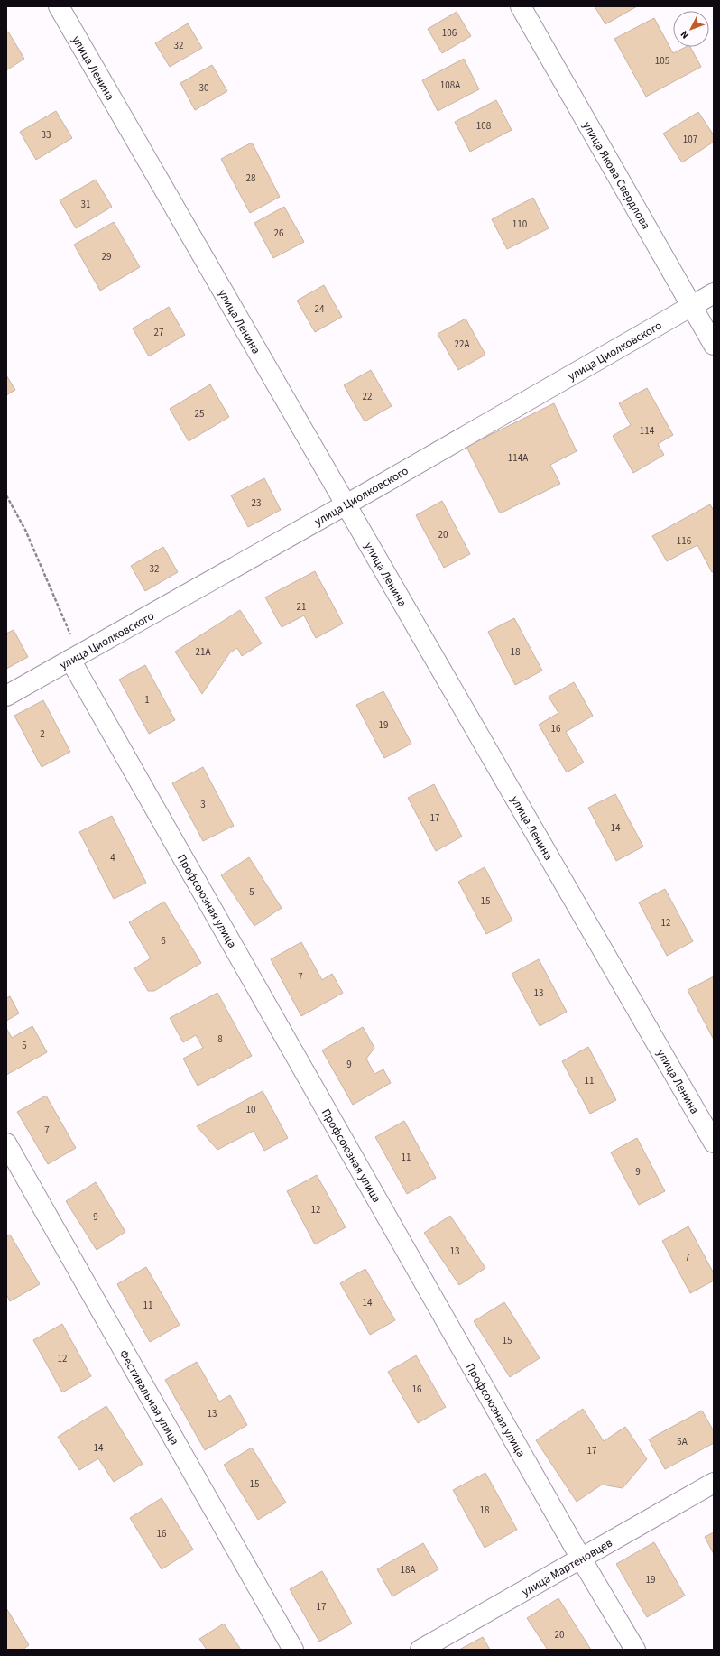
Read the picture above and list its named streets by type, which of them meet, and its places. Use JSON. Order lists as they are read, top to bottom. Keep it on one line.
{"streets":{"street":["улица Ленина","улица Якова Свердлова","улица Циолковского","Профсоюзная улица","Фестивальная улица","улица Мартеновцев"]},"crossings":[["улица Ленина","улица Циолковского"],["улица Якова Свердлова","улица Циолковского"],["улица Циолковского","Профсоюзная улица"],["Профсоюзная улица","улица Мартеновцев"]],"house_numbers":["106","32","105","108А","30","108","33","107","28","31","110","26","29","24","27","22А","22","25","114","114А","23","20","116","32","21","21А","18","1","19","16","2","3","17","14","4","5","15","12","6","7","13","8","5","9","11","10","7","11","9","12","9","13","7","14","11","15","12","16","13","5А","14","17","15","18","16","18А","19","17","20"],"north":"bottom left"}
